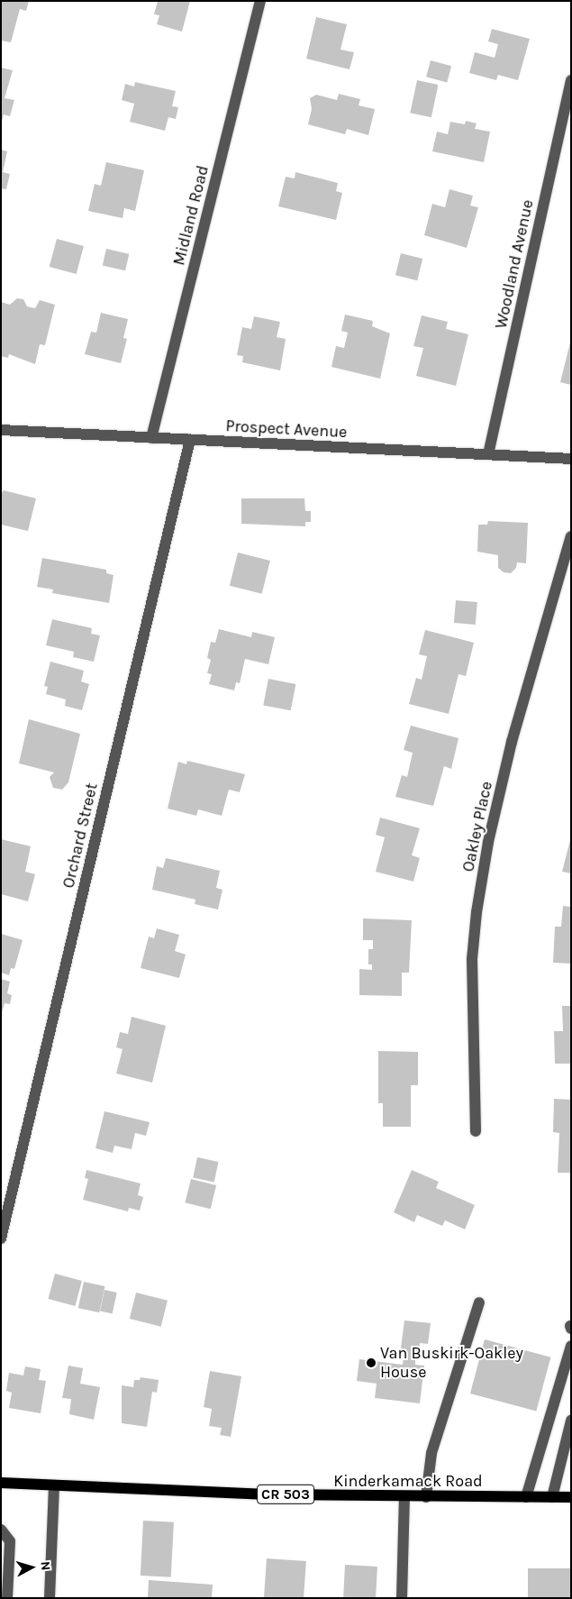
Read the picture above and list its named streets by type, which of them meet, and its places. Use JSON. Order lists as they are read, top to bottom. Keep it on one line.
{"streets":{"main road":["Kinderkamack Road","CR 503"],"street":["Midland Road","Woodland Avenue","Prospect Avenue","Oakley Place","Orchard Street"]},"crossings":[["Midland Road","Prospect Avenue"],["Woodland Avenue","Prospect Avenue"],["Prospect Avenue","Orchard Street"]],"places":["Van Buskirk-Oakley House"],"north":"right"}
